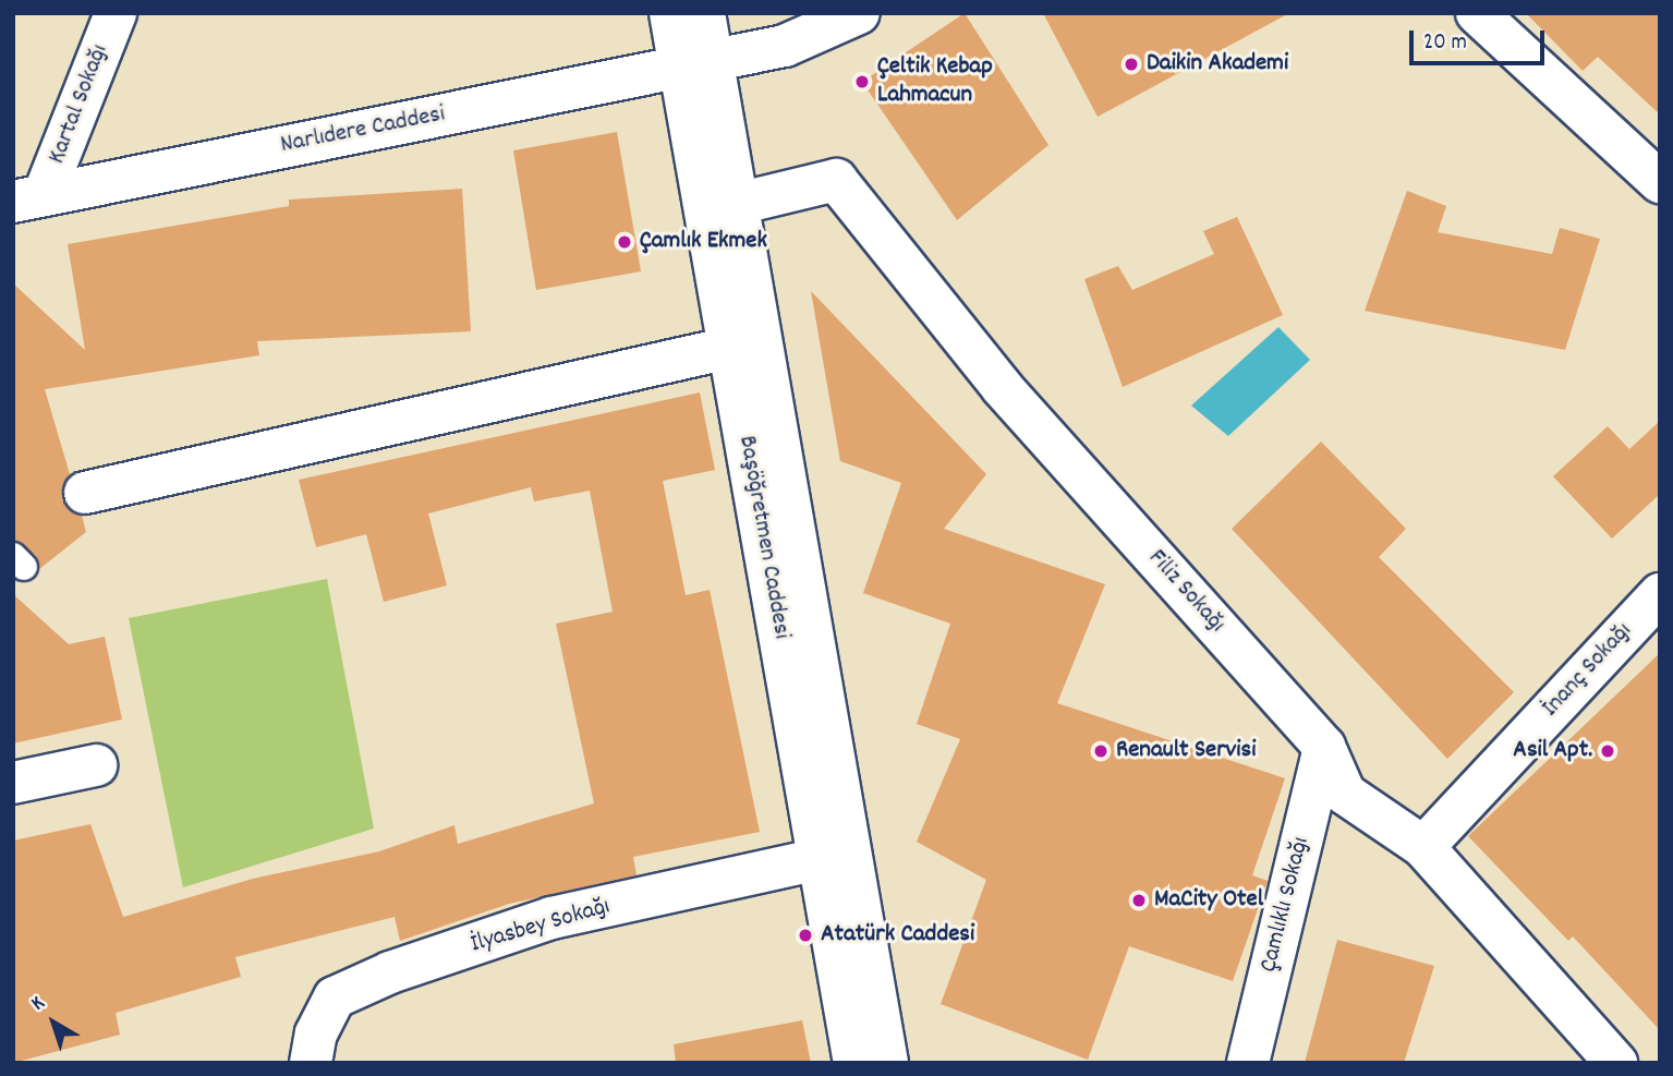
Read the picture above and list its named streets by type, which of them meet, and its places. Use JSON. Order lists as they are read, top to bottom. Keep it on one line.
{"streets":{"street":["Kartal Sokağı","Narlıdere Caddesi","Başöğretmen Caddesi","Filiz Sokağı","İnanç Sokağı","Çamlıklı Sokağı","İlyasbey Sokağı"]},"crossings":[["Kartal Sokağı","Narlıdere Caddesi"],["Narlıdere Caddesi","Başöğretmen Caddesi"],["Başöğretmen Caddesi","Filiz Sokağı"],["Başöğretmen Caddesi","İlyasbey Sokağı"],["Filiz Sokağı","İnanç Sokağı"],["Filiz Sokağı","Çamlıklı Sokağı"]],"places":["Daikin Akademi","Çeltik Kebap Lahmacun","Çamlık Ekmek","Renault Servisi","Asil Apt.","MaCity Otel","Atatürk Caddesi"],"scale_bar":"20 m","north":"top left"}
